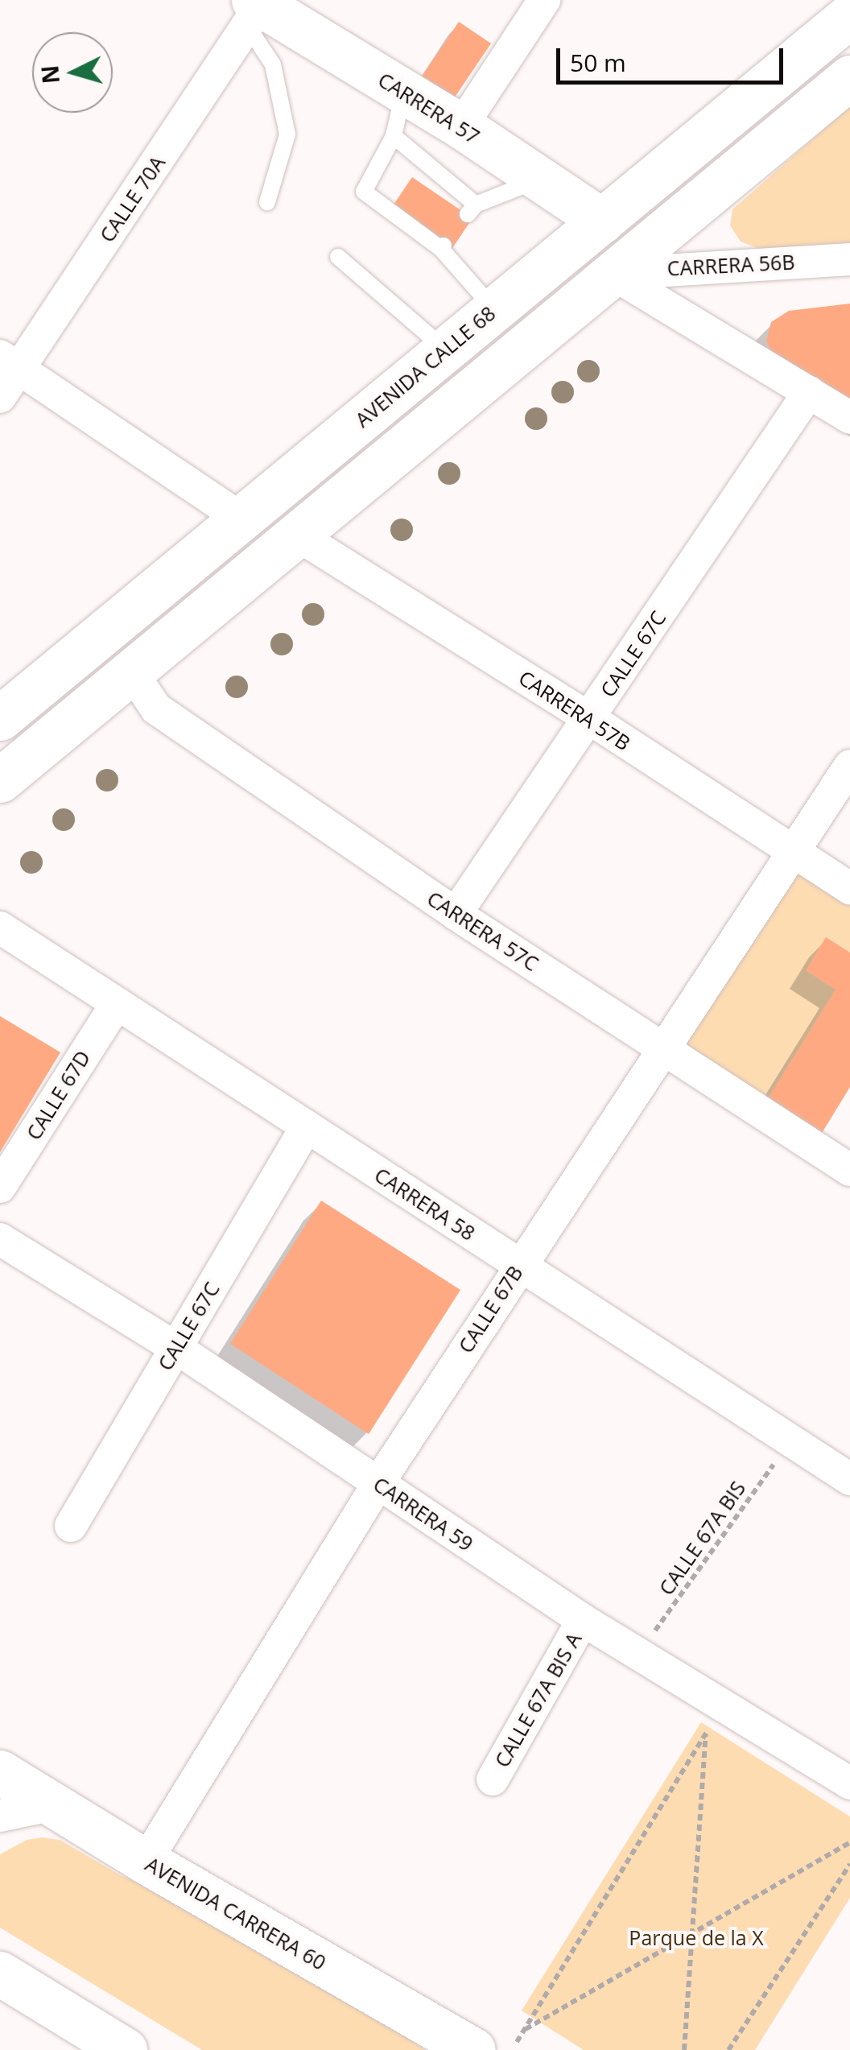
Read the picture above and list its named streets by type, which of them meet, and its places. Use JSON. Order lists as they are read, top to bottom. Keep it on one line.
{"streets":{"main road":["CARRERA 57","AVENIDA CALLE 68","AVENIDA CARRERA 60"],"street":["CALLE 70A","CARRERA 56B","CALLE 67C","CARRERA 57B","CARRERA 57C","CALLE 67D","CARRERA 58","CALLE 67B","CARRERA 59","CALLE 67A BIS A"],"path":["CALLE 67A BIS"]},"crossings":[["CARRERA 57","CALLE 70A"],["CARRERA 57","AVENIDA CALLE 68"],["CALLE 67C","CARRERA 57B"],["CALLE 67C","CARRERA 57C"],["CALLE 67C","CARRERA 58"],["CALLE 67C","CARRERA 59"],["CARRERA 57B","CALLE 67B"],["CARRERA 57C","CALLE 67B"],["CALLE 67D","CARRERA 58"],["CARRERA 58","CALLE 67B"],["CARRERA 58","CALLE 67A BIS"],["CALLE 67B","CARRERA 59"],["CALLE 67B","AVENIDA CARRERA 60"],["CARRERA 59","CALLE 67A BIS"],["CARRERA 59","CALLE 67A BIS A"]],"parks":["Parque de la X"],"scale_bar":"50 m","north":"left"}
